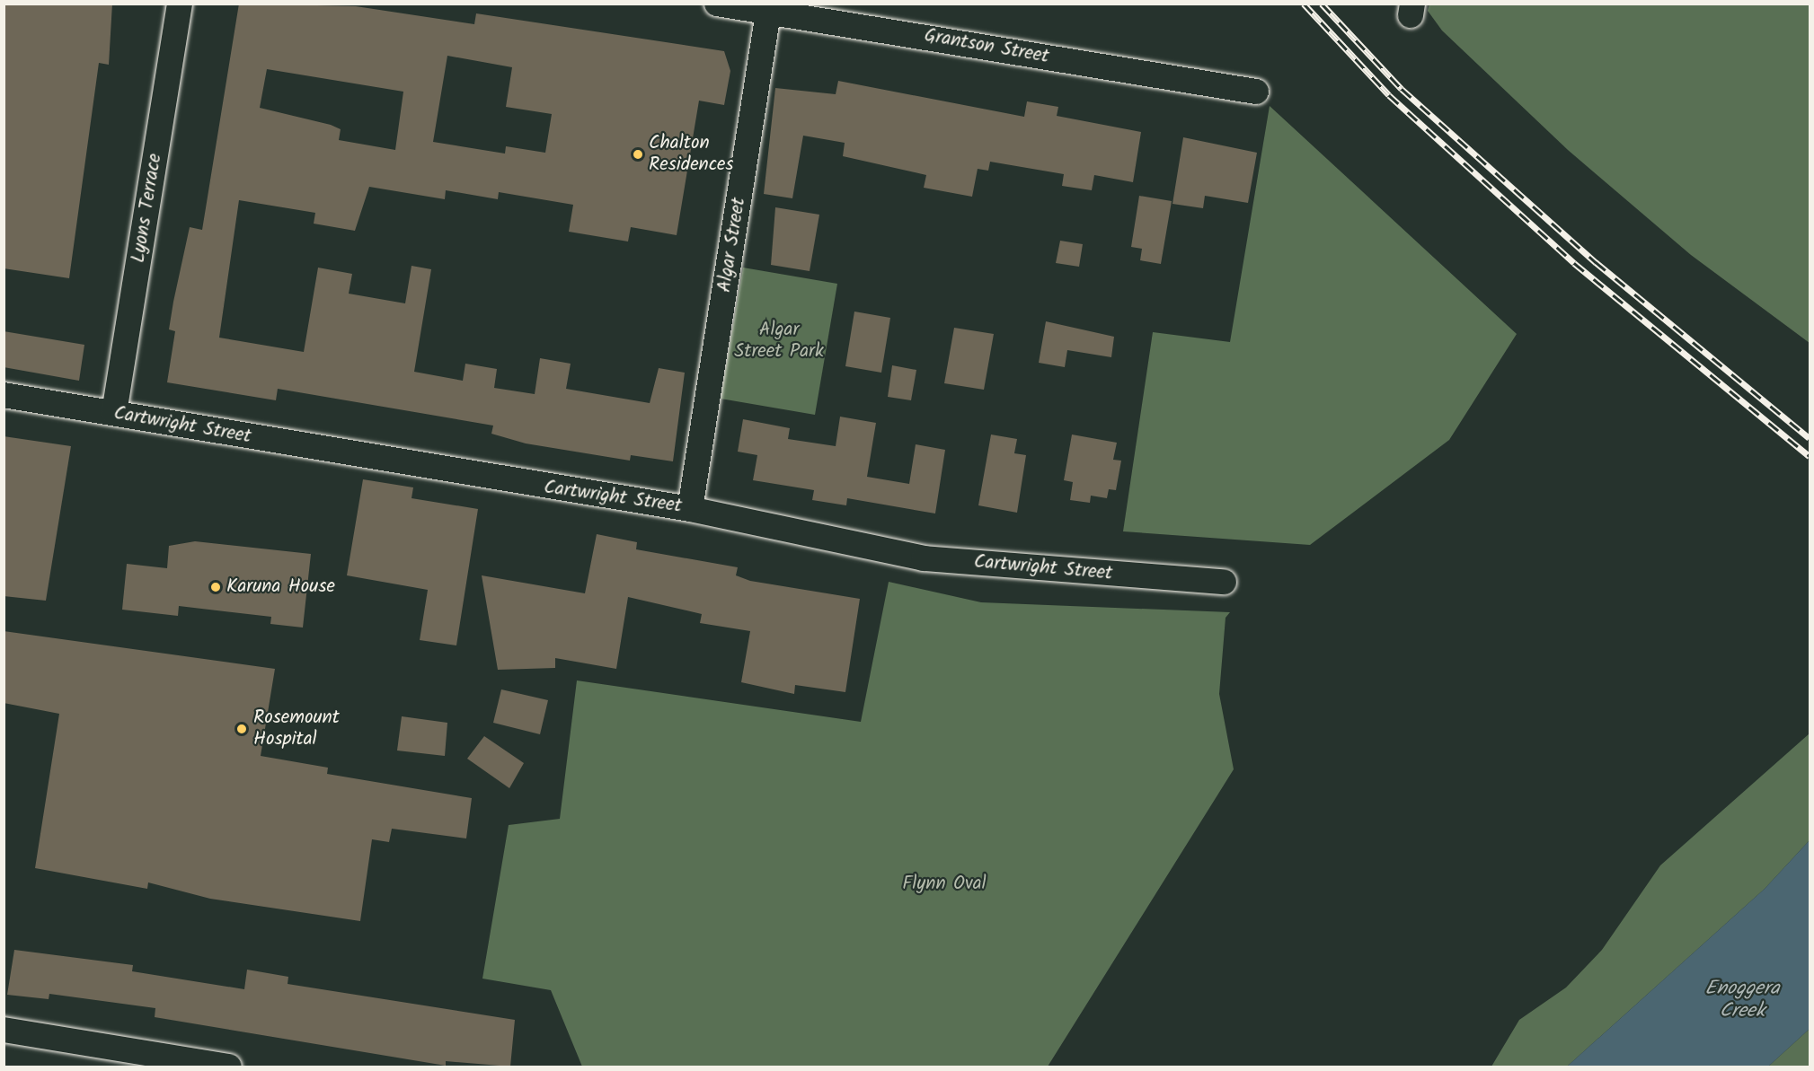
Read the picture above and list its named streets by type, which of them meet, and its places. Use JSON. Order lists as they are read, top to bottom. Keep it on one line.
{"streets":{"street":["Grantson Street","Lyons Terrace","Algar Street","Cartwright Street"]},"crossings":[["Grantson Street","Algar Street"],["Lyons Terrace","Cartwright Street"],["Algar Street","Cartwright Street"]],"water":["Enoggera Creek"],"parks":["Algar Street Park","Flynn Oval"],"places":["Chalton Residences","Karuna House","Rosemount Hospital"]}
